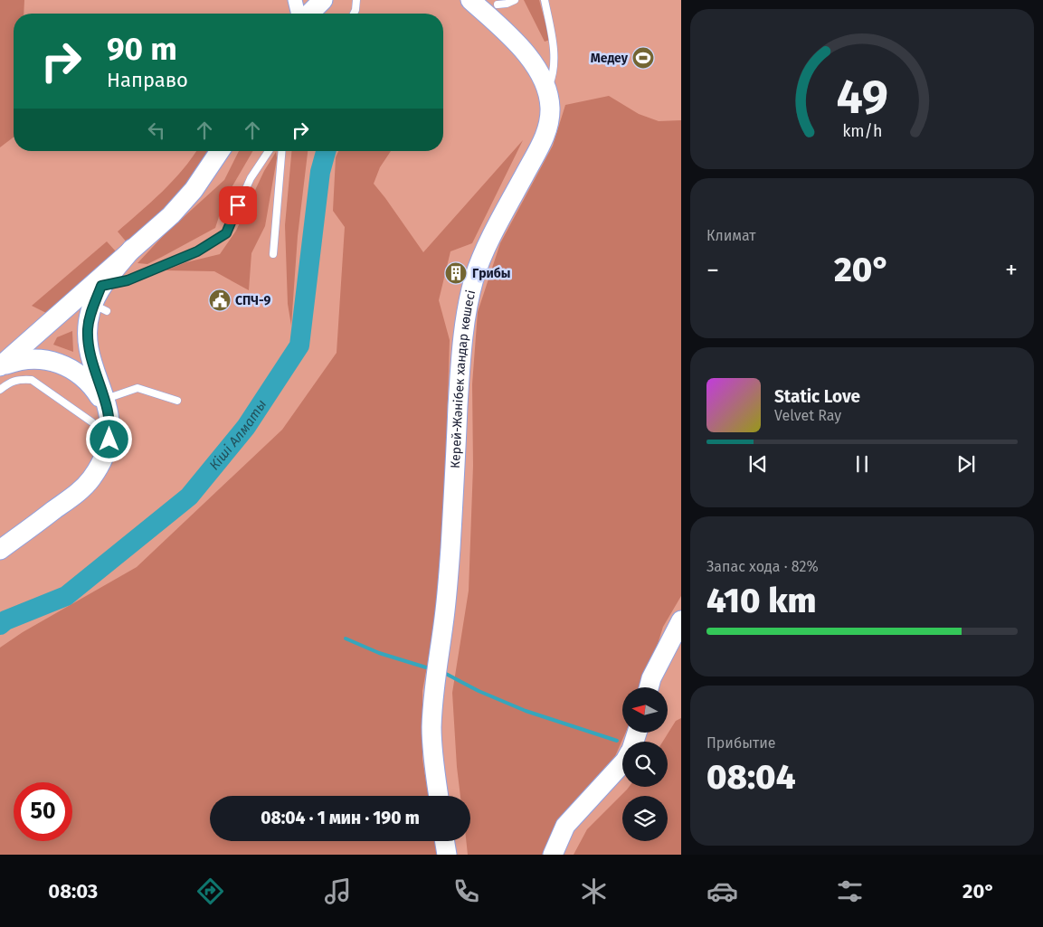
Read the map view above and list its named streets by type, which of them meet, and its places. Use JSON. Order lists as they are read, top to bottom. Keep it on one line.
{"streets":{"street":["Керей-Жәнібек хандар көшесі"]},"water":["Кіші Алматы"],"places":{"sports":["Медеу"],"building":["Грибы"],"public building":["СПЧ-9"]},"north":"left","page":{"turn":["90 m","Направо"],"tile":["Климат",["Запас хода · 82%","410 km"],["Прибытие","08:04"]],"heat":["−","20°","+"],"song":["Static Love","Velvet Ray"],"limit":"50","trip":"08:04 · 1 мин · 190 m","tabs":["08:03","20°"],"gauge":["49","km/h"]}}
